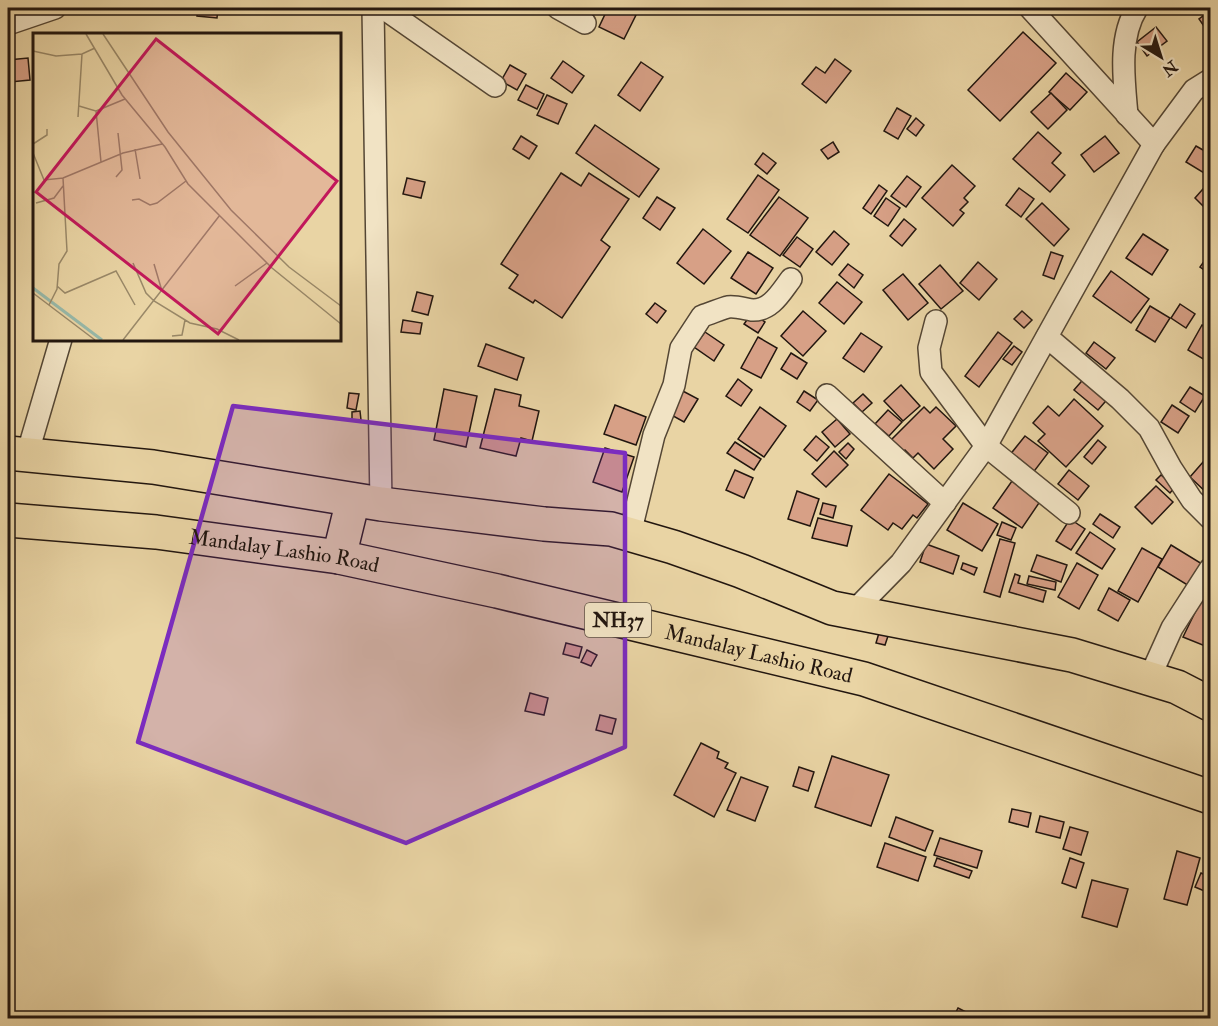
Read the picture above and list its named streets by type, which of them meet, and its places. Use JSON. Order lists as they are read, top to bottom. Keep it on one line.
{"streets":{"highway":["Mandalay Lashio Road","NH37"]},"north":"bottom right"}
